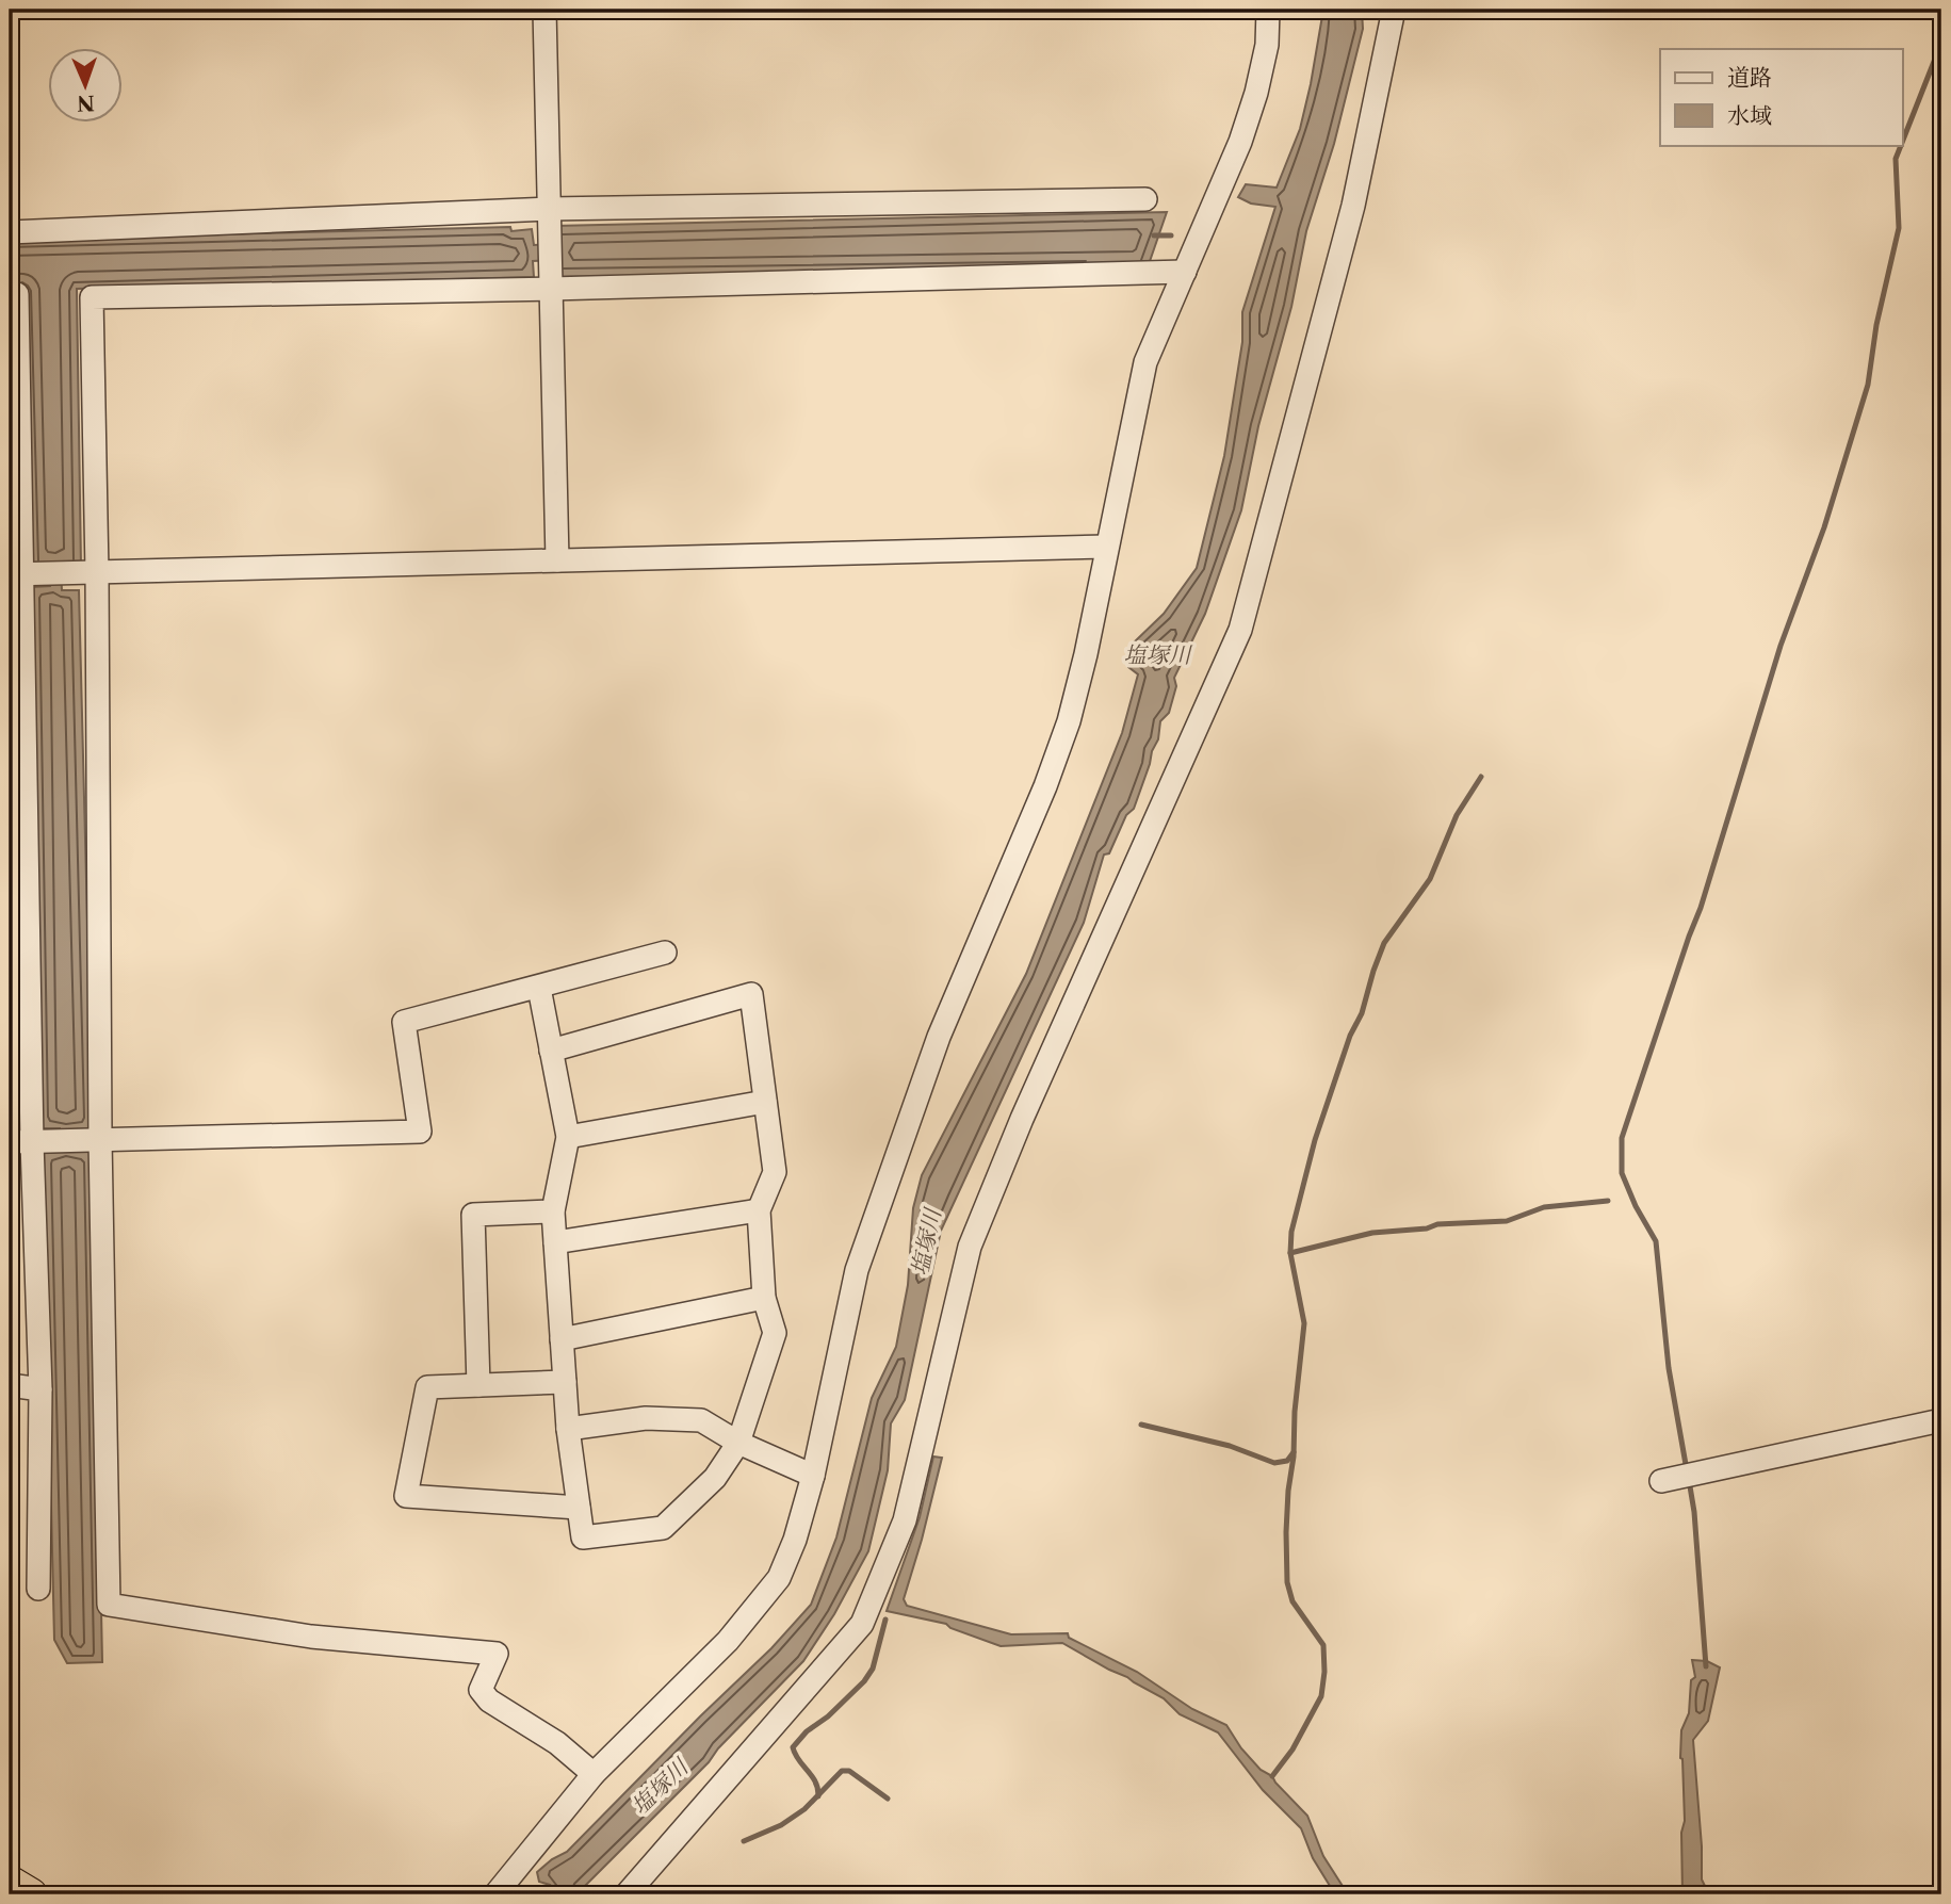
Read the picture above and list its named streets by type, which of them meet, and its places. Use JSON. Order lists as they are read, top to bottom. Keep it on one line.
{"water":["塩塚川"],"legend":["道路","水域"],"north":"bottom"}
